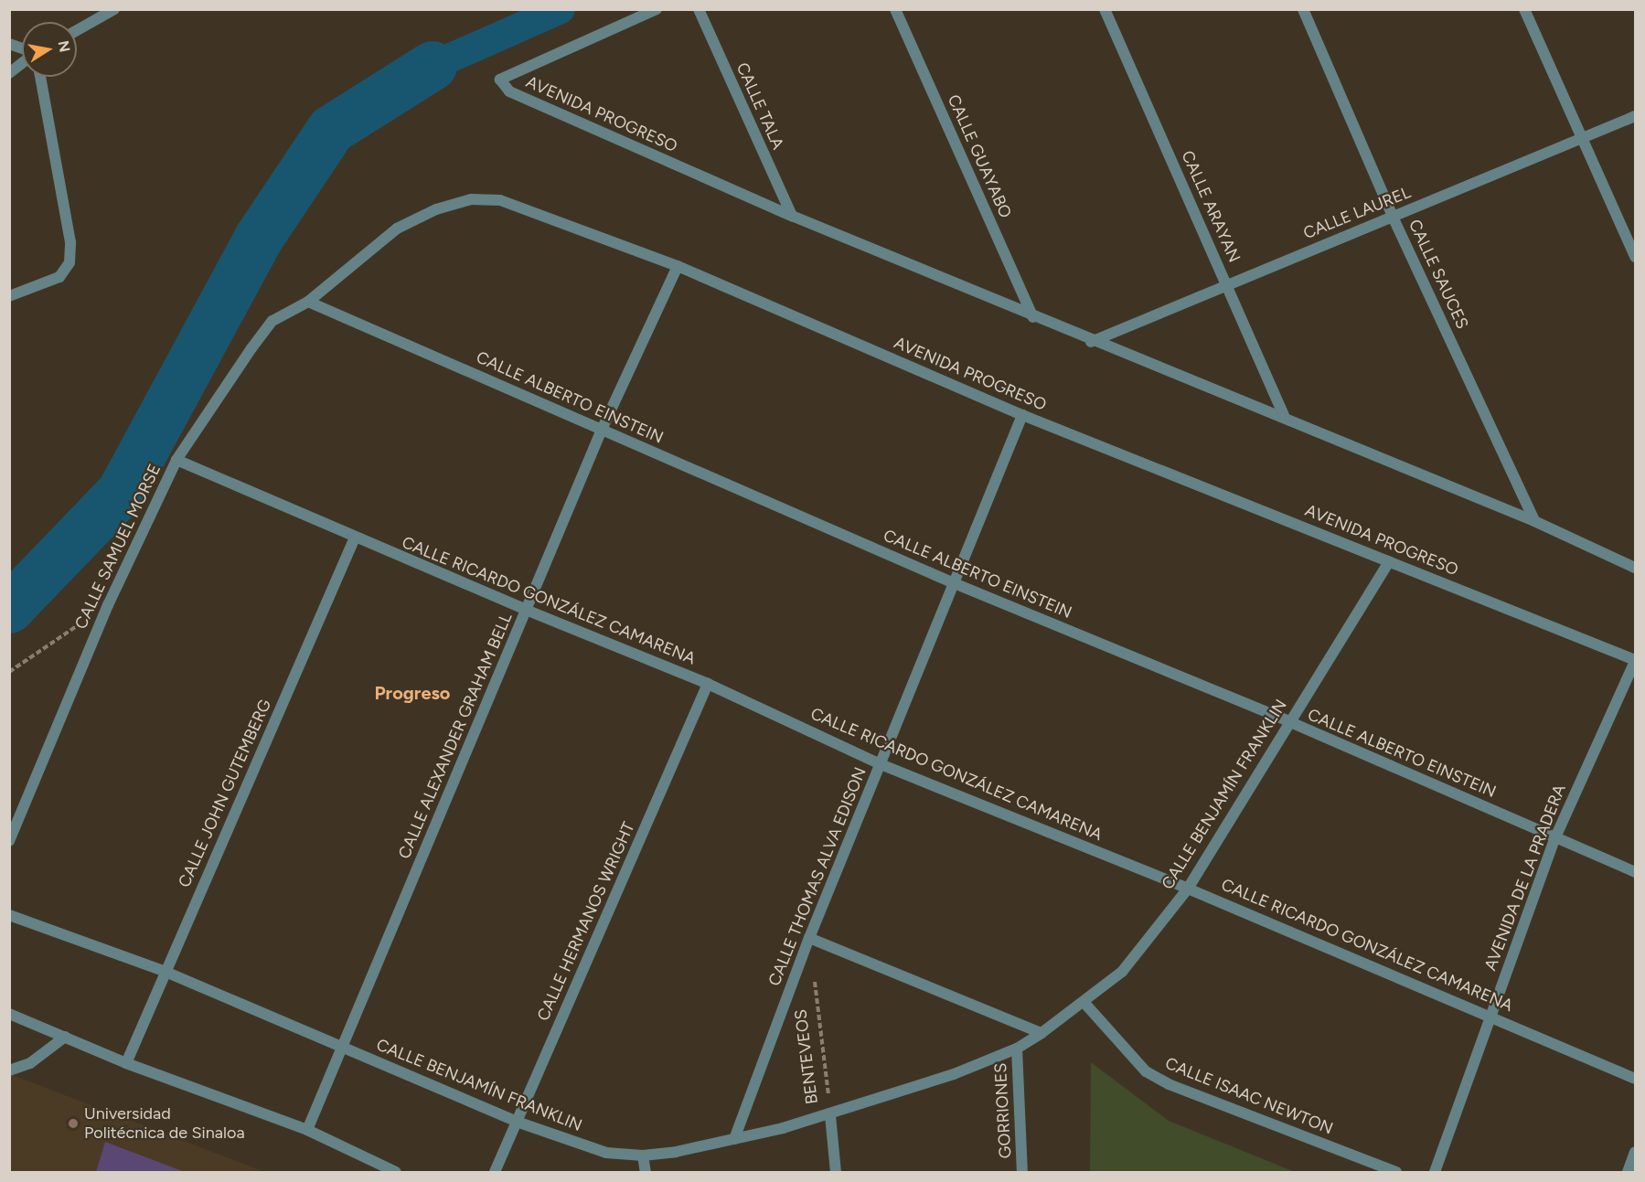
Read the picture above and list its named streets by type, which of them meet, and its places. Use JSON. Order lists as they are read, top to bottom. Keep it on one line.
{"streets":{"street":["CALLE TALA","AVENIDA PROGRESO","CALLE GUAYABO","CALLE ARAYAN","CALLE LAUREL","CALLE SAUCES","CALLE ALBERTO EINSTEIN","CALLE SAMUEL MORSE","CALLE RICARDO GONZÁLEZ CAMARENA","CALLE ALEXANDER GRAHAM BELL","CALLE JOHN GUTEMBERG","CALLE BENJAMÍN FRANKLIN","CALLE THOMAS ALVA EDISON","AVENIDA DE LA PRADERA","CALLE HERMANOS WRIGHT","BENTEVEOS","CALLE ISAAC NEWTON","GORRIONES"]},"crossings":[["CALLE TALA","AVENIDA PROGRESO"],["AVENIDA PROGRESO","CALLE GUAYABO"],["AVENIDA PROGRESO","CALLE ARAYAN"],["AVENIDA PROGRESO","CALLE LAUREL"],["AVENIDA PROGRESO","CALLE SAUCES"],["AVENIDA PROGRESO","CALLE ALBERTO EINSTEIN"],["AVENIDA PROGRESO","CALLE SAMUEL MORSE"],["AVENIDA PROGRESO","CALLE ALEXANDER GRAHAM BELL"],["AVENIDA PROGRESO","CALLE BENJAMÍN FRANKLIN"],["AVENIDA PROGRESO","CALLE THOMAS ALVA EDISON"],["AVENIDA PROGRESO","AVENIDA DE LA PRADERA"],["CALLE ARAYAN","CALLE LAUREL"],["CALLE LAUREL","CALLE SAUCES"],["CALLE ALBERTO EINSTEIN","CALLE SAMUEL MORSE"],["CALLE ALBERTO EINSTEIN","CALLE ALEXANDER GRAHAM BELL"],["CALLE ALBERTO EINSTEIN","CALLE BENJAMÍN FRANKLIN"],["CALLE ALBERTO EINSTEIN","CALLE THOMAS ALVA EDISON"],["CALLE ALBERTO EINSTEIN","AVENIDA DE LA PRADERA"],["CALLE SAMUEL MORSE","CALLE RICARDO GONZÁLEZ CAMARENA"],["CALLE RICARDO GONZÁLEZ CAMARENA","CALLE ALEXANDER GRAHAM BELL"],["CALLE RICARDO GONZÁLEZ CAMARENA","CALLE JOHN GUTEMBERG"],["CALLE RICARDO GONZÁLEZ CAMARENA","CALLE BENJAMÍN FRANKLIN"],["CALLE RICARDO GONZÁLEZ CAMARENA","CALLE THOMAS ALVA EDISON"],["CALLE RICARDO GONZÁLEZ CAMARENA","AVENIDA DE LA PRADERA"],["CALLE RICARDO GONZÁLEZ CAMARENA","CALLE HERMANOS WRIGHT"],["CALLE ALEXANDER GRAHAM BELL","CALLE BENJAMÍN FRANKLIN"],["CALLE JOHN GUTEMBERG","CALLE BENJAMÍN FRANKLIN"],["CALLE BENJAMÍN FRANKLIN","CALLE THOMAS ALVA EDISON"],["CALLE BENJAMÍN FRANKLIN","CALLE HERMANOS WRIGHT"],["CALLE BENJAMÍN FRANKLIN","BENTEVEOS"],["CALLE BENJAMÍN FRANKLIN","CALLE ISAAC NEWTON"],["CALLE BENJAMÍN FRANKLIN","GORRIONES"]],"districts":["Progreso"],"places":["Universidad Politécnica de Sinaloa"],"north":"right"}
